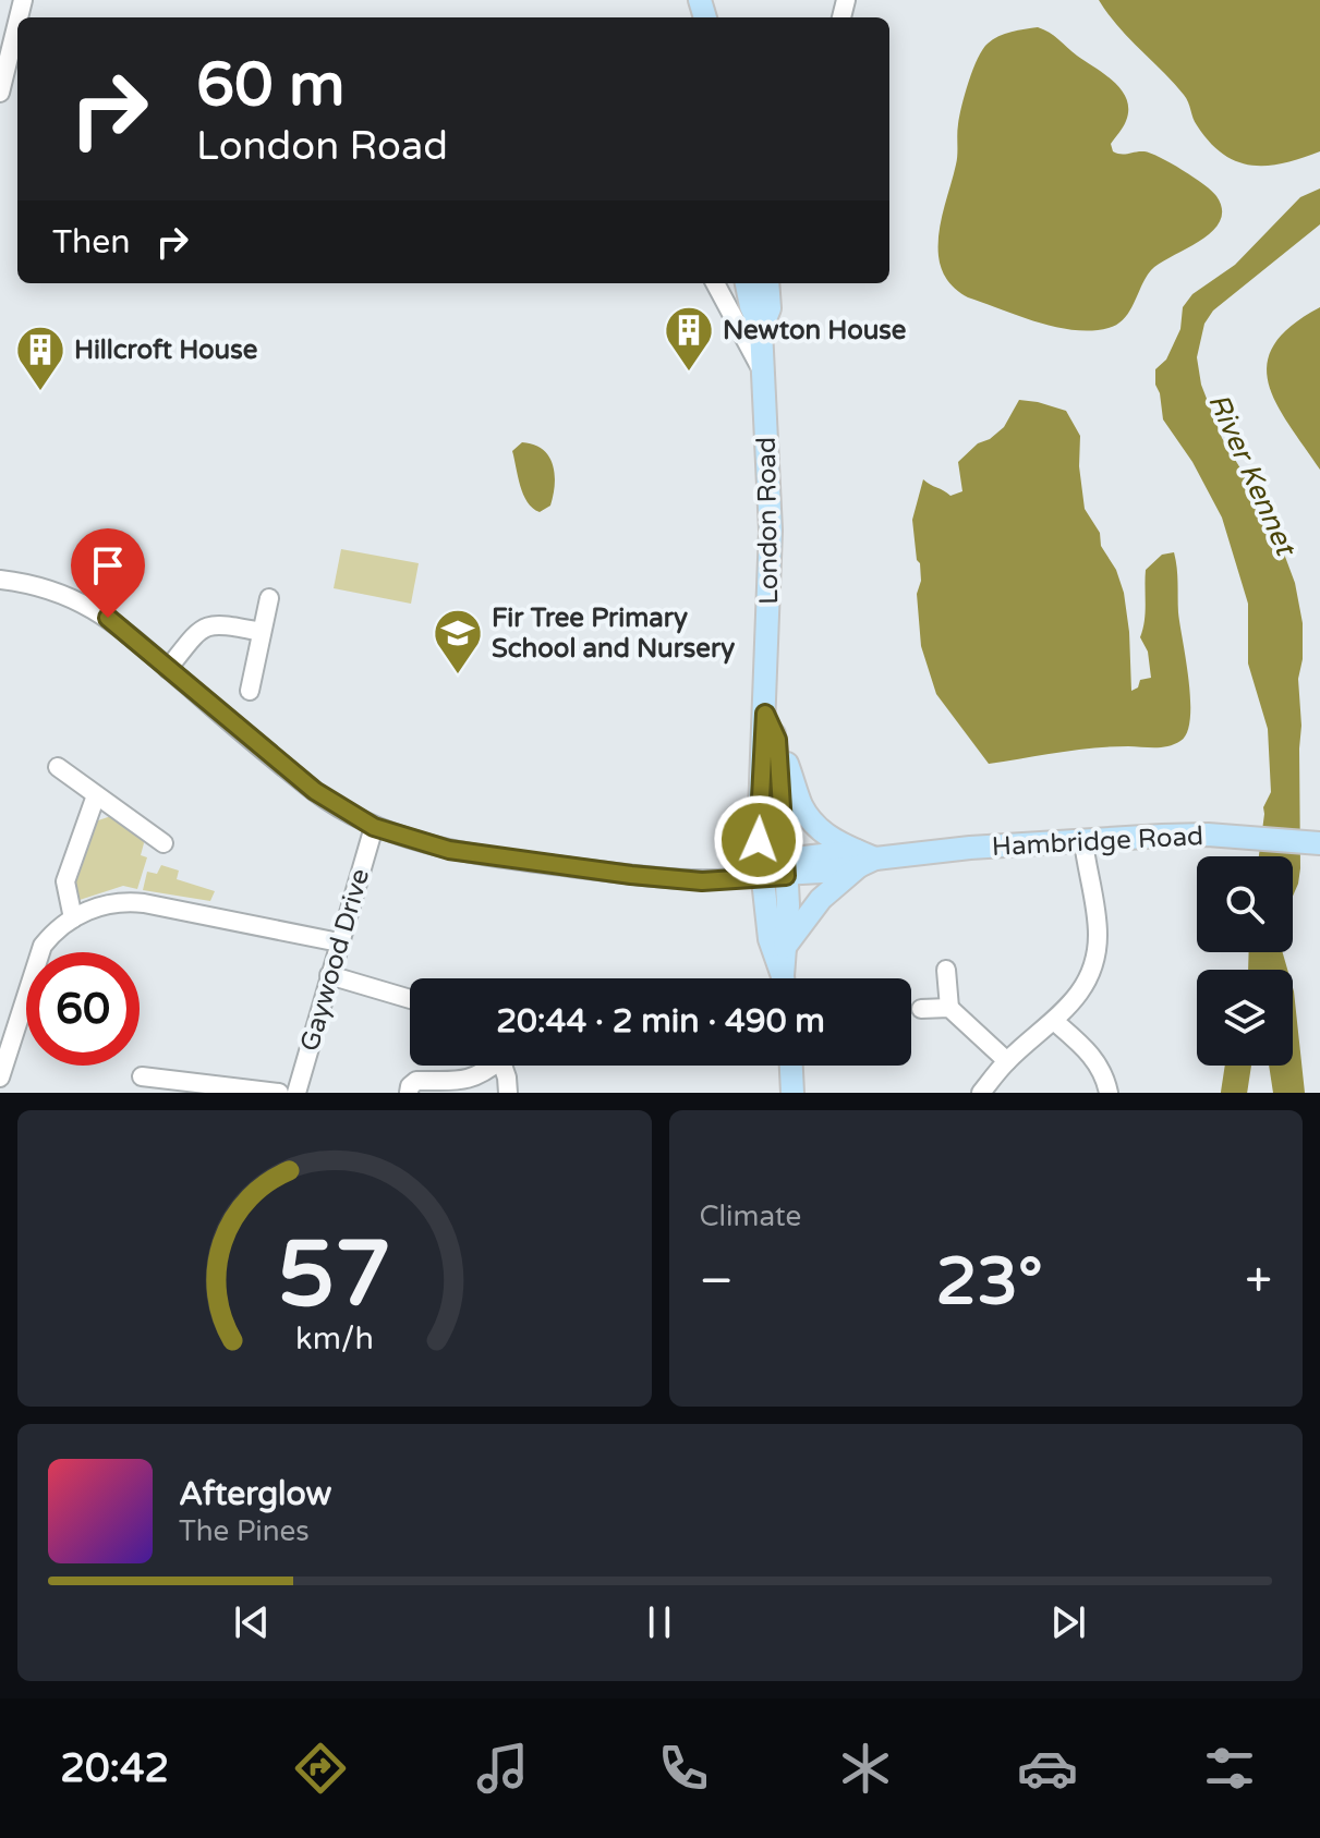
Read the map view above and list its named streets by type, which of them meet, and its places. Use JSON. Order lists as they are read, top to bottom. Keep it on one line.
{"streets":{"main road":["London Road","Hambridge Road"],"street":["Gaywood Drive"]},"crossings":[["London Road","Hambridge Road"]],"water":["River Kennet"],"places":{"building":["Newton House","Hillcroft House"],"school or university":["Fir Tree Primary School and Nursery"]},"page":{"turn":["60 m","London Road"],"then":"Then","limit":"60","trip":"20:44 · 2 min · 490 m","tile":"Climate","heat":["−","23°","+"],"song":["Afterglow","The Pines"],"tabs":"20:42","gauge":["57","km/h"]}}
